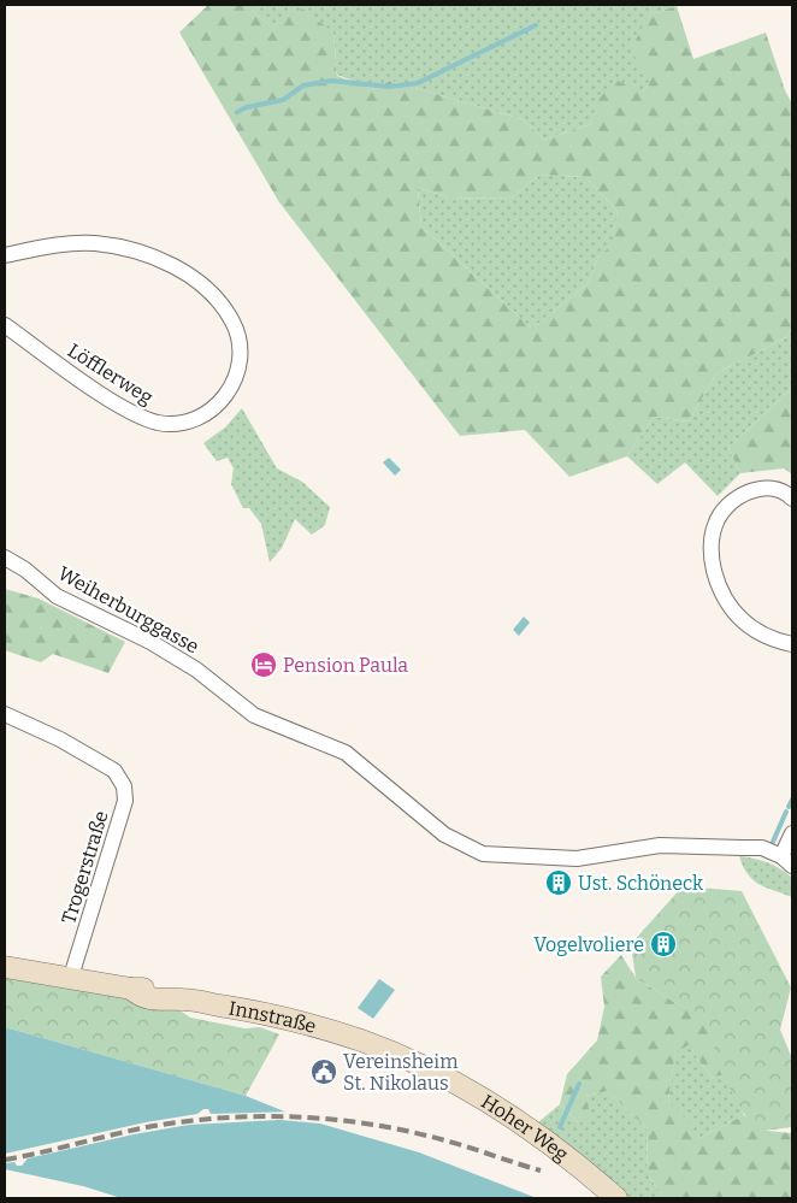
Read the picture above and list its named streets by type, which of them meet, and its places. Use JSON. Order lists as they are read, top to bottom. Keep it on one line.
{"streets":{"street":["Löfflerweg","Weiherburggasse","Trogerstraße","Innstraße","Hoher Weg"]},"crossings":[["Trogerstraße","Innstraße"],["Innstraße","Hoher Weg"]],"places":{"hotel":["Pension Paula"],"building":["Ust. Schöneck","Vogelvoliere"],"public building":["Vereinsheim St. Nikolaus"]}}
